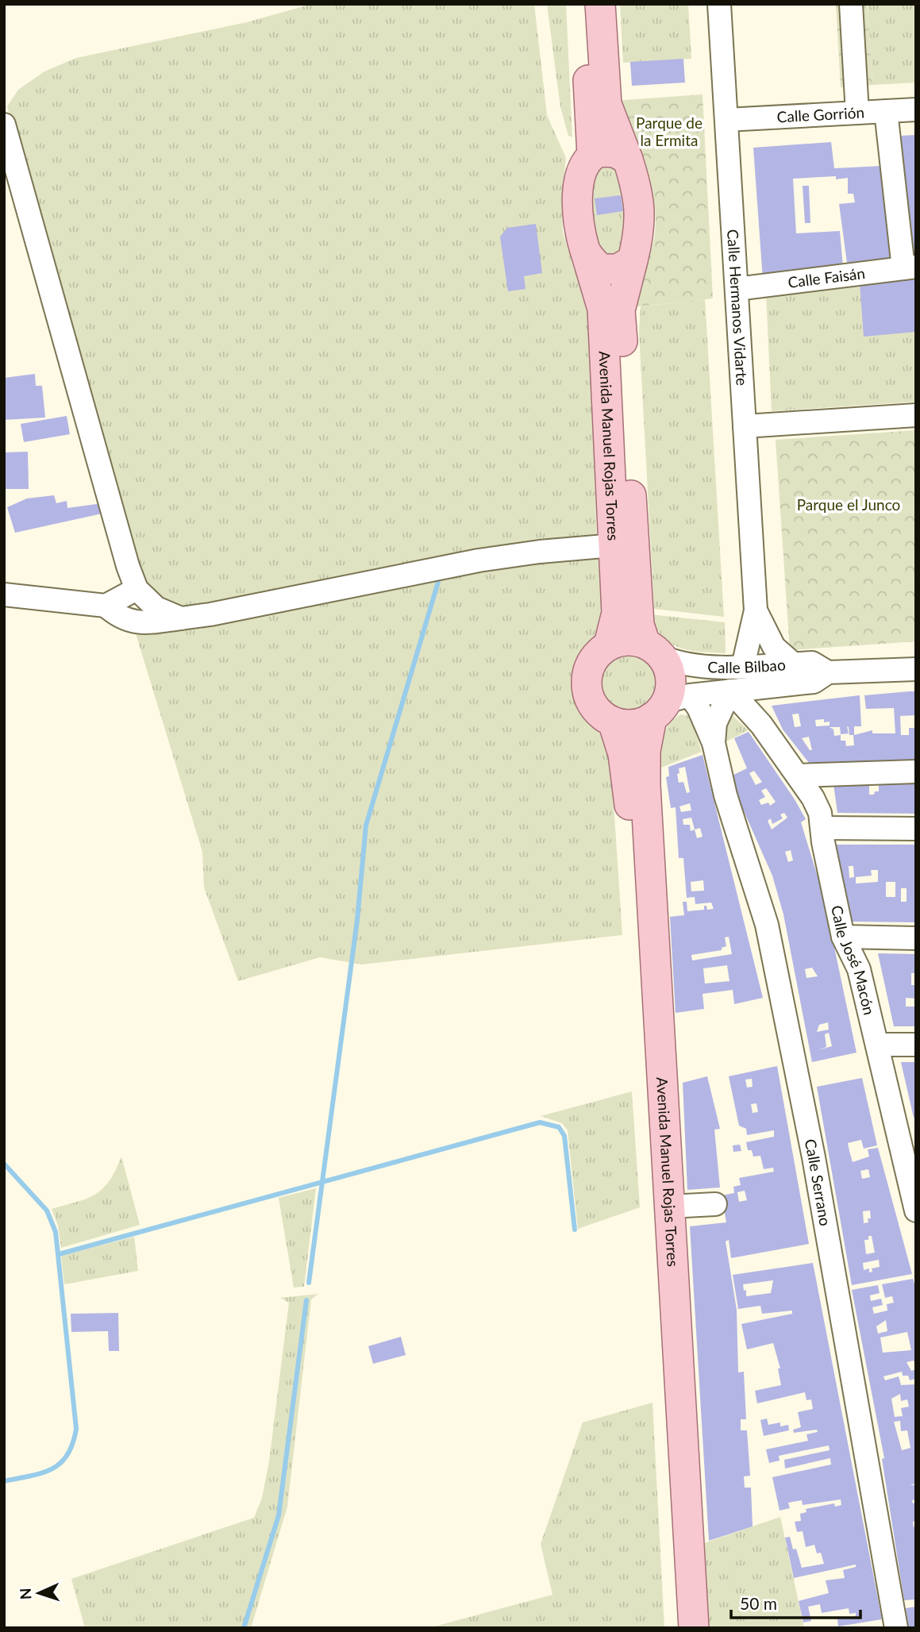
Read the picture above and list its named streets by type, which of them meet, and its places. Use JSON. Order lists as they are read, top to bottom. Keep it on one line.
{"streets":{"main road":["Avenida Manuel Rojas Torres"],"street":["Calle Gorrión","Calle Faisán","Calle Hermanos Vidarte","Calle Bilbao","Calle José Macón","Calle Serrano"]},"crossings":[["Calle Gorrión","Calle Hermanos Vidarte"],["Calle Faisán","Calle Hermanos Vidarte"],["Calle Hermanos Vidarte","Calle Bilbao"],["Calle Hermanos Vidarte","Calle José Macón"],["Avenida Manuel Rojas Torres","Calle Bilbao"],["Avenida Manuel Rojas Torres","Calle Serrano"],["Calle Bilbao","Calle José Macón"],["Calle Bilbao","Calle Serrano"],["Calle José Macón","Calle Serrano"]],"parks":["Parque de la Ermita","Parque el Junco"],"scale_bar":"50 m","north":"left"}
